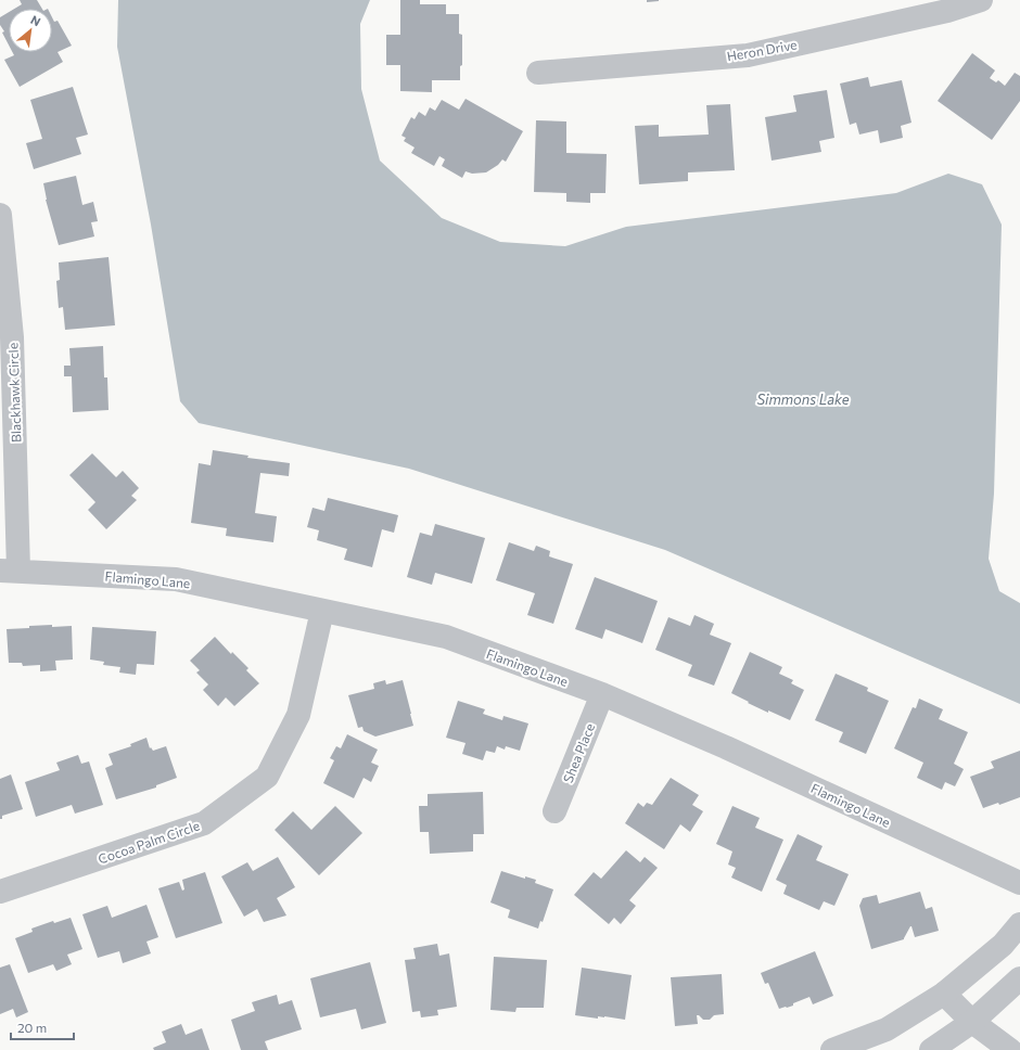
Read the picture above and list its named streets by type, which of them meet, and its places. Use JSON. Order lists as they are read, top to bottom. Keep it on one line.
{"streets":{"street":["Heron Drive","Blackhawk Circle","Flamingo Lane","Shea Place","Cocoa Palm Circle"]},"crossings":[["Blackhawk Circle","Flamingo Lane"],["Flamingo Lane","Shea Place"],["Flamingo Lane","Cocoa Palm Circle"]],"water":["Simmons Lake"],"scale_bar":"20 m","north":"top right"}
